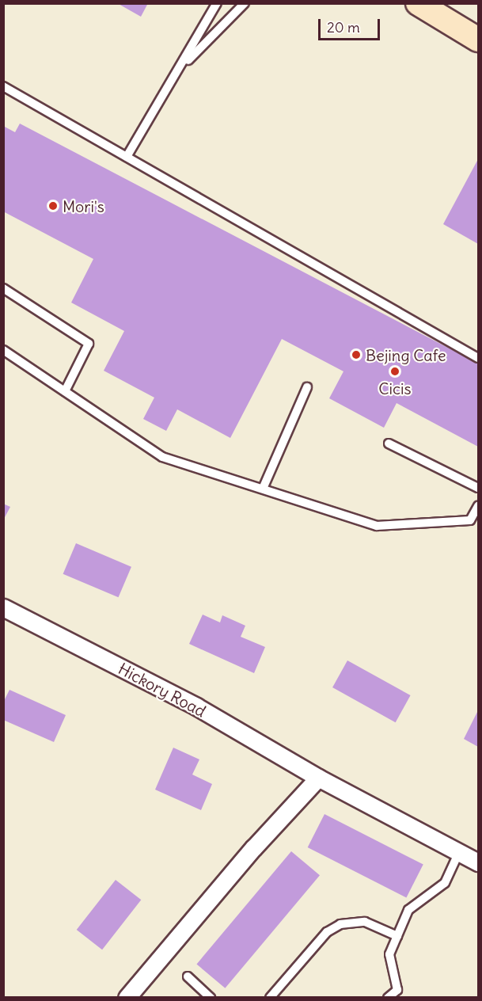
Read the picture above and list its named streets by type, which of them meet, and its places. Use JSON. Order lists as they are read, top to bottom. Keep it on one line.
{"streets":{"street":["Hickory Road"]},"places":["Mori's","Bejing Cafe","Cicis"],"scale_bar":"20 m"}
